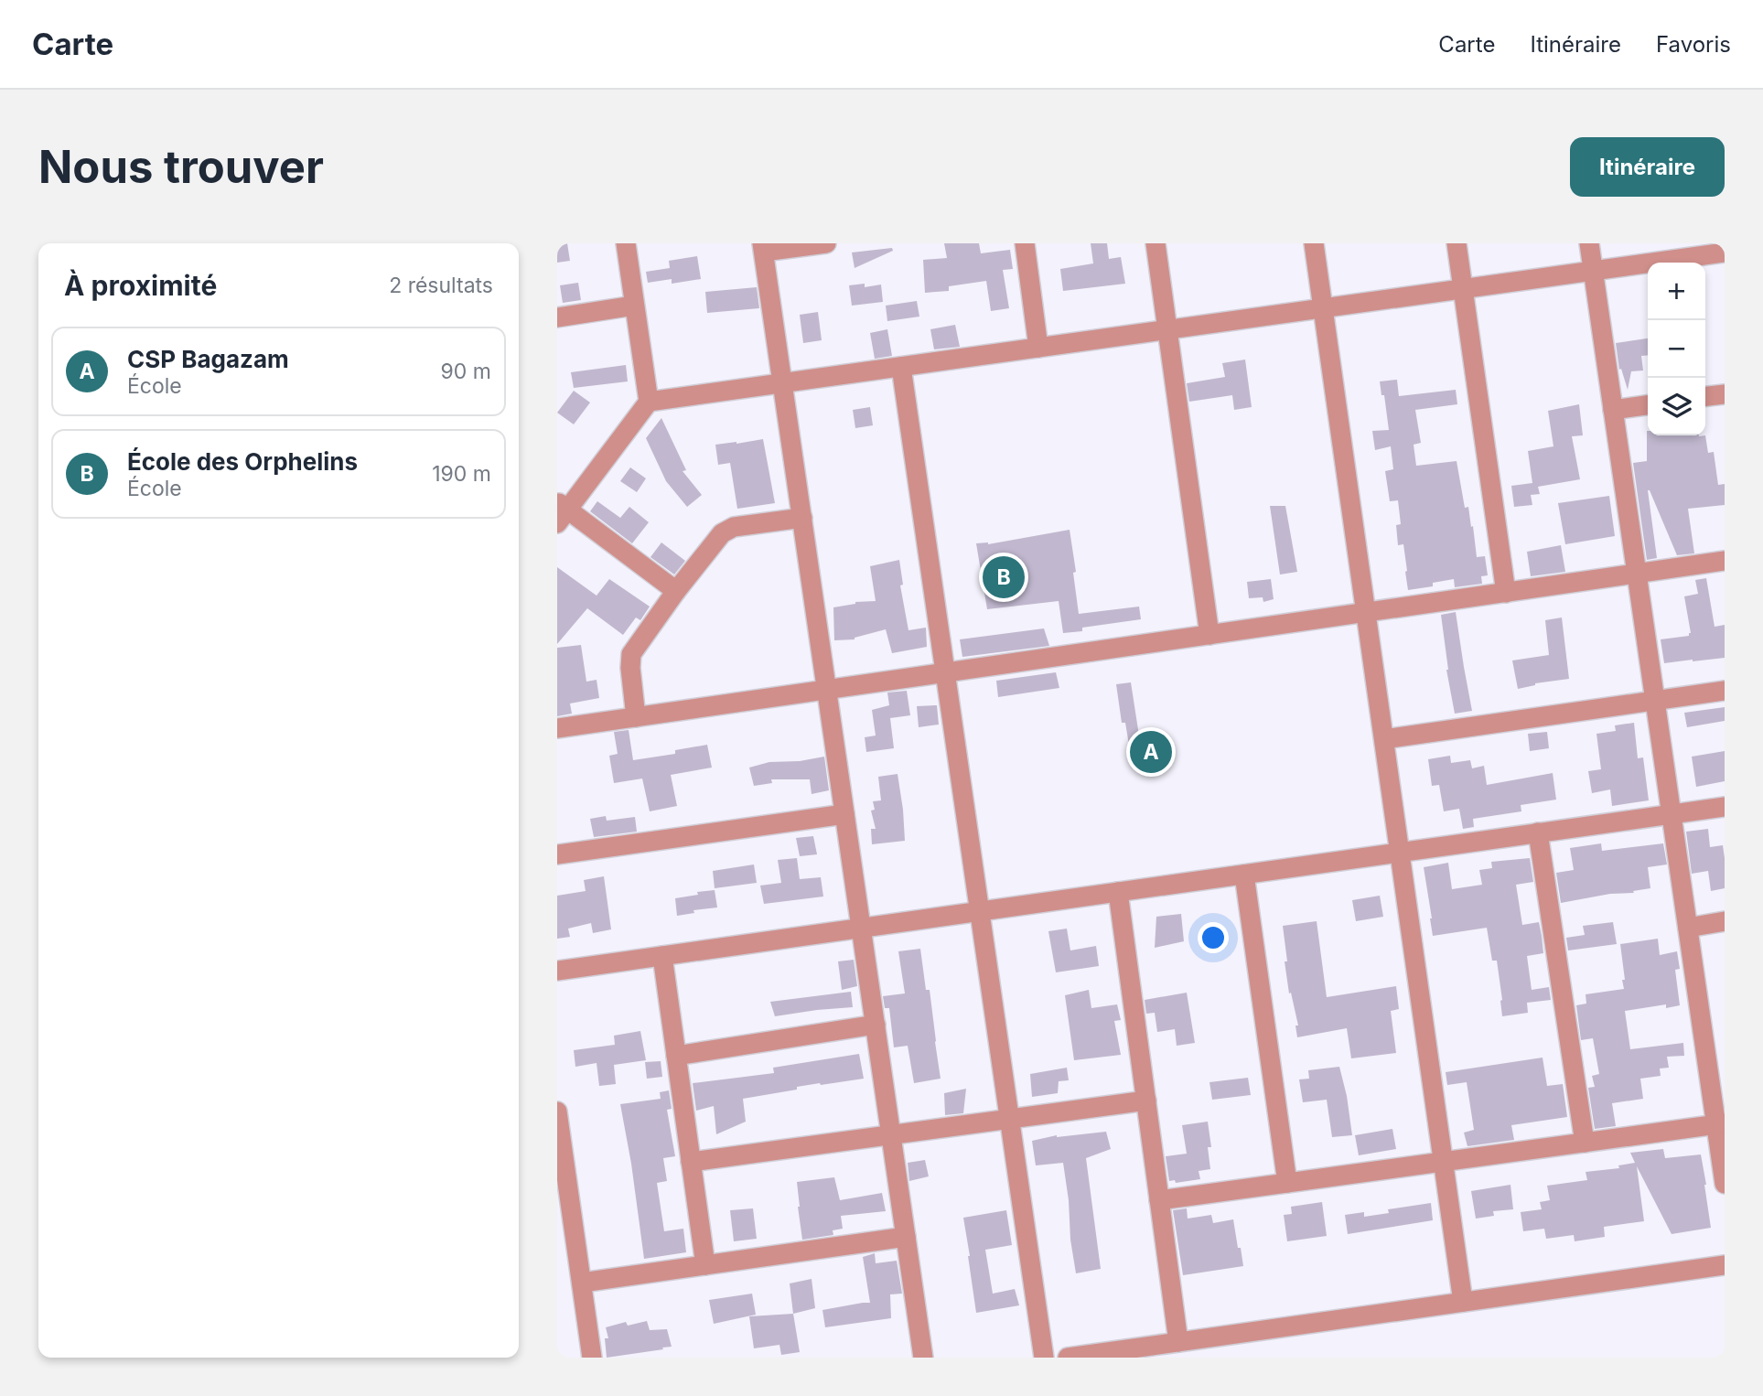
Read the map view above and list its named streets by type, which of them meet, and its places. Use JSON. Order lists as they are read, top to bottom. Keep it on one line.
{"page":{"header":"Carte","nav":["Carte","Itinéraire","Favoris"],"buttons":"Itinéraire","title":"Nous trouver","heading":["À proximité","2 résultats"],"map_buttons":["+","−"],"list":[{"mark":"A","name":"CSP Bagazam","note":"École","value":"90 m"},{"mark":"B","name":"École des Orphelins","note":"École","value":"190 m"}],"pins":["B","A"]}}
